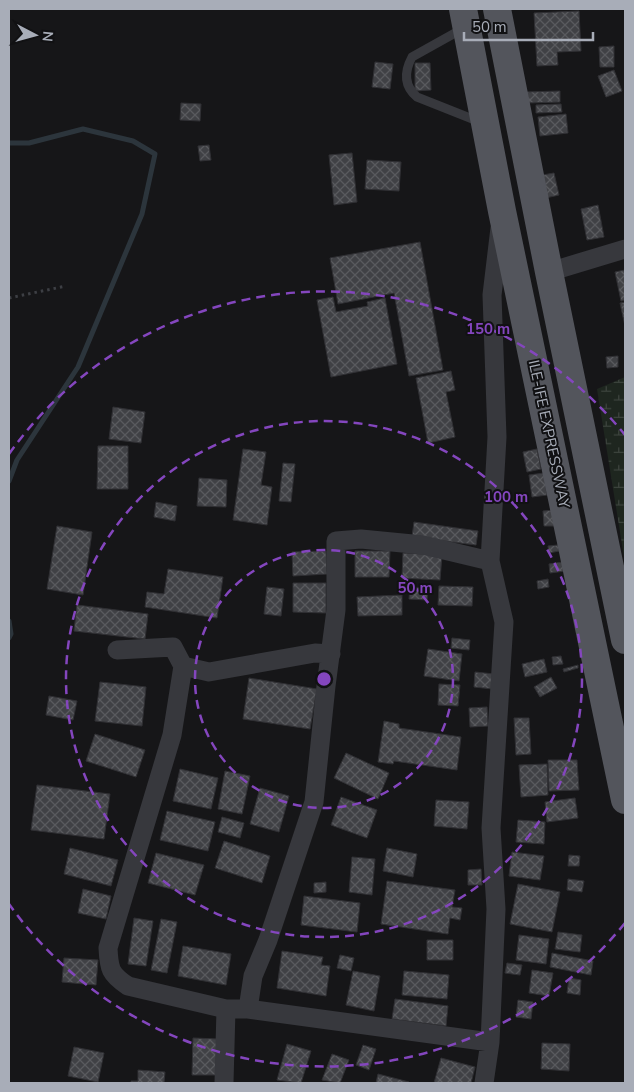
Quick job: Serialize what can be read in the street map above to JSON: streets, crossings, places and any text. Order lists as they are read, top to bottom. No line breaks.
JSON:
{"streets":{"main road":["ILE-IFE EXPRESSWAY"]},"scale_bar":"50 m","north":"right","rings":["150 m","100 m","50 m"]}
